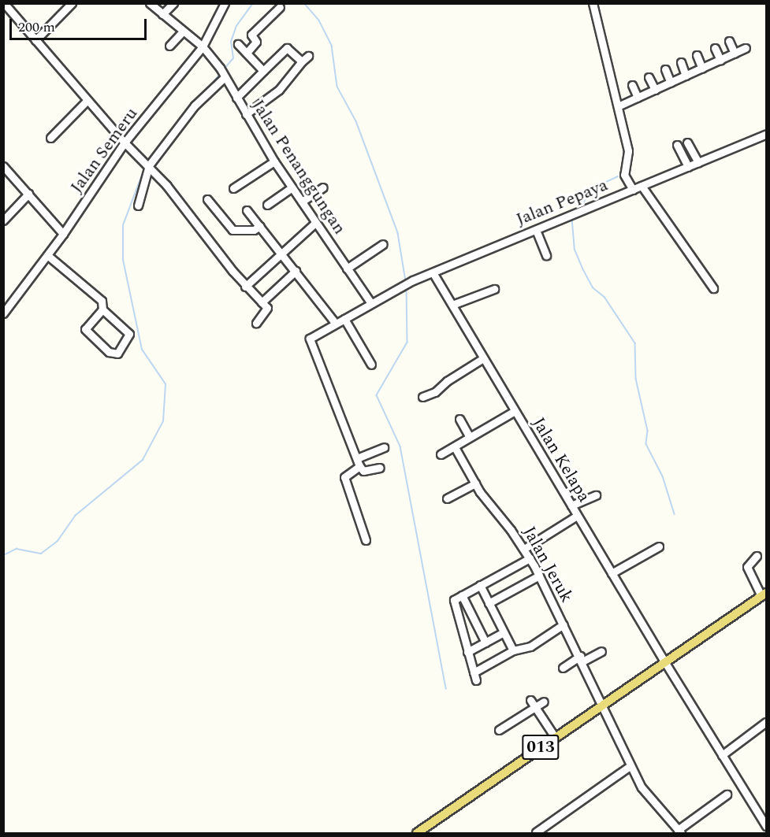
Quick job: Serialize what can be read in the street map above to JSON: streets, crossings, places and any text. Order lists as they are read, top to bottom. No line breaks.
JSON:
{"streets":{"main road":["013"],"street":["Jalan Semeru","Jalan Penanggungan","Jalan Pepaya","Jalan Kelapa","Jalan Jeruk"]},"crossings":[["Jalan Semeru","Jalan Penanggungan"],["Jalan Penanggungan","Jalan Pepaya"],["Jalan Pepaya","Jalan Kelapa"],["Jalan Kelapa","013"],["Jalan Jeruk","013"]],"scale_bar":"200 m"}
